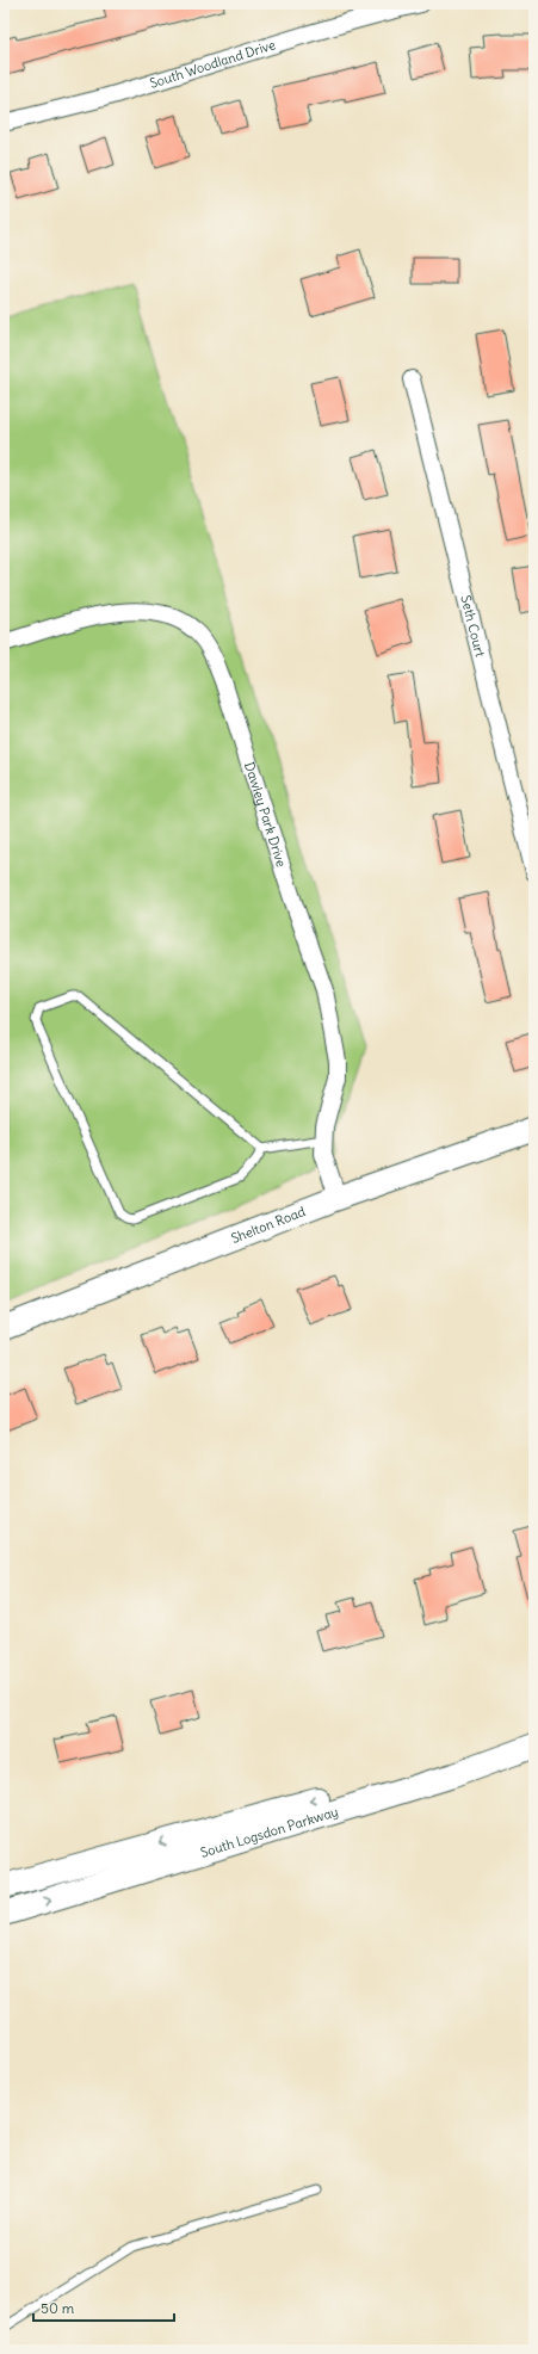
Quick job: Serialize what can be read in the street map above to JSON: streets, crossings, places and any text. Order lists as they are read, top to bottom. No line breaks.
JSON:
{"streets":{"main road":["Shelton Road","South Logsdon Parkway"],"street":["South Woodland Drive","Seth Court","Dawley Park Drive"]},"crossings":[["Dawley Park Drive","Shelton Road"]],"scale_bar":"50 m"}
